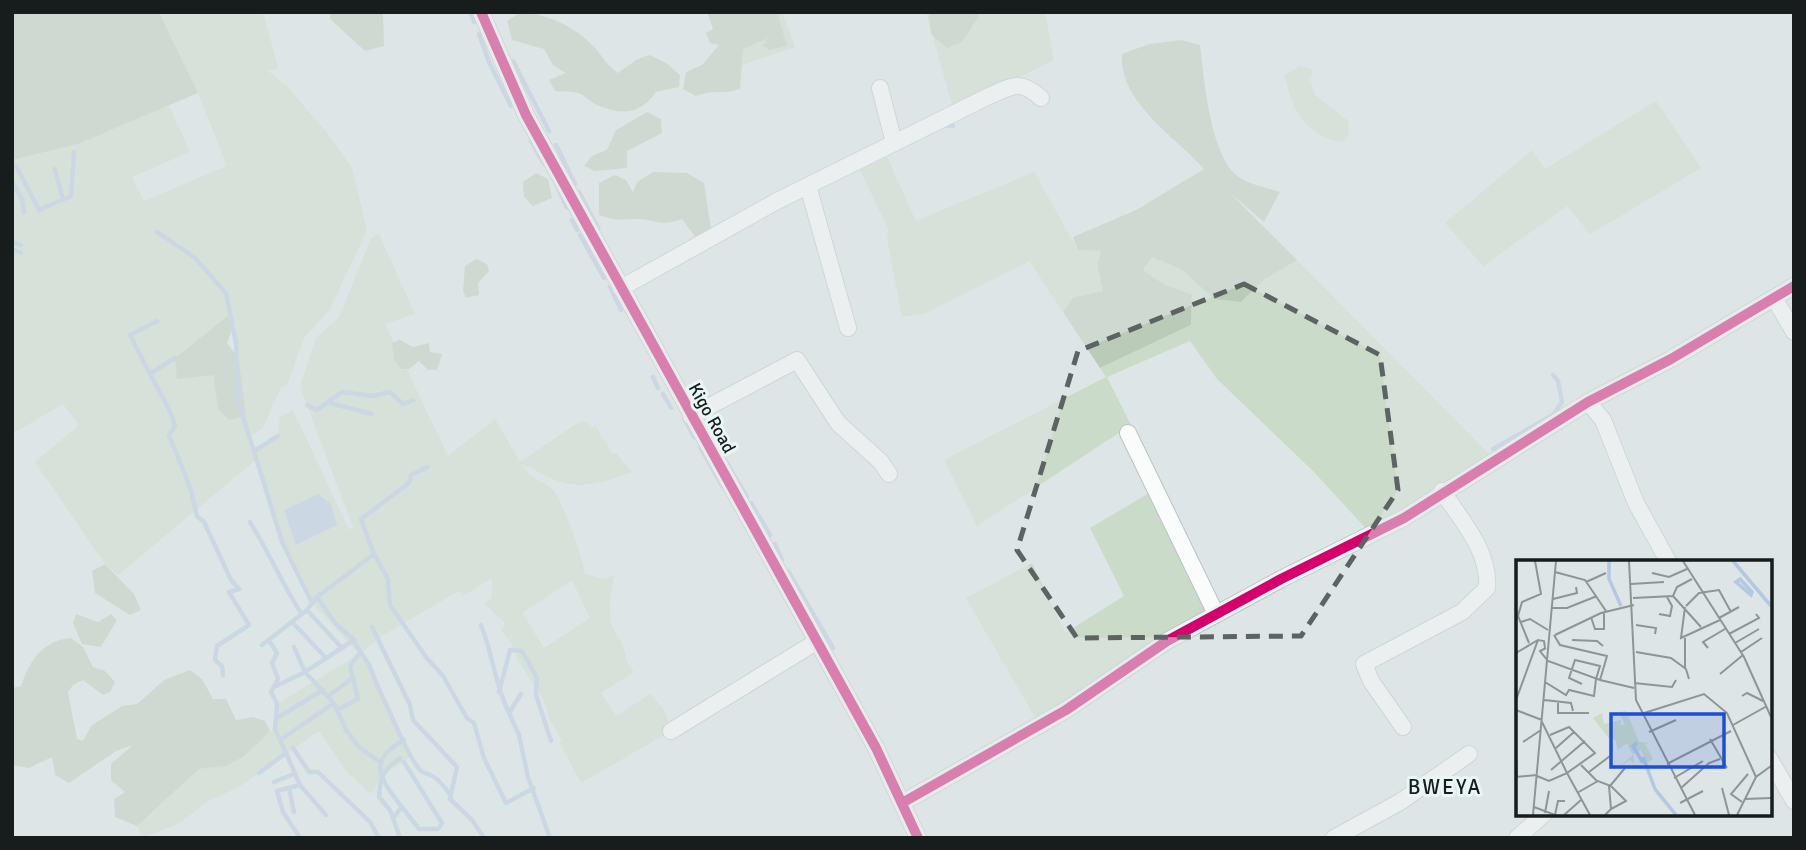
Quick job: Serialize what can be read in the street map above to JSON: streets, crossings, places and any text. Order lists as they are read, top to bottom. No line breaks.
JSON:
{"streets":{"street":["Kigo Road"]},"districts":["BWEYA"]}
